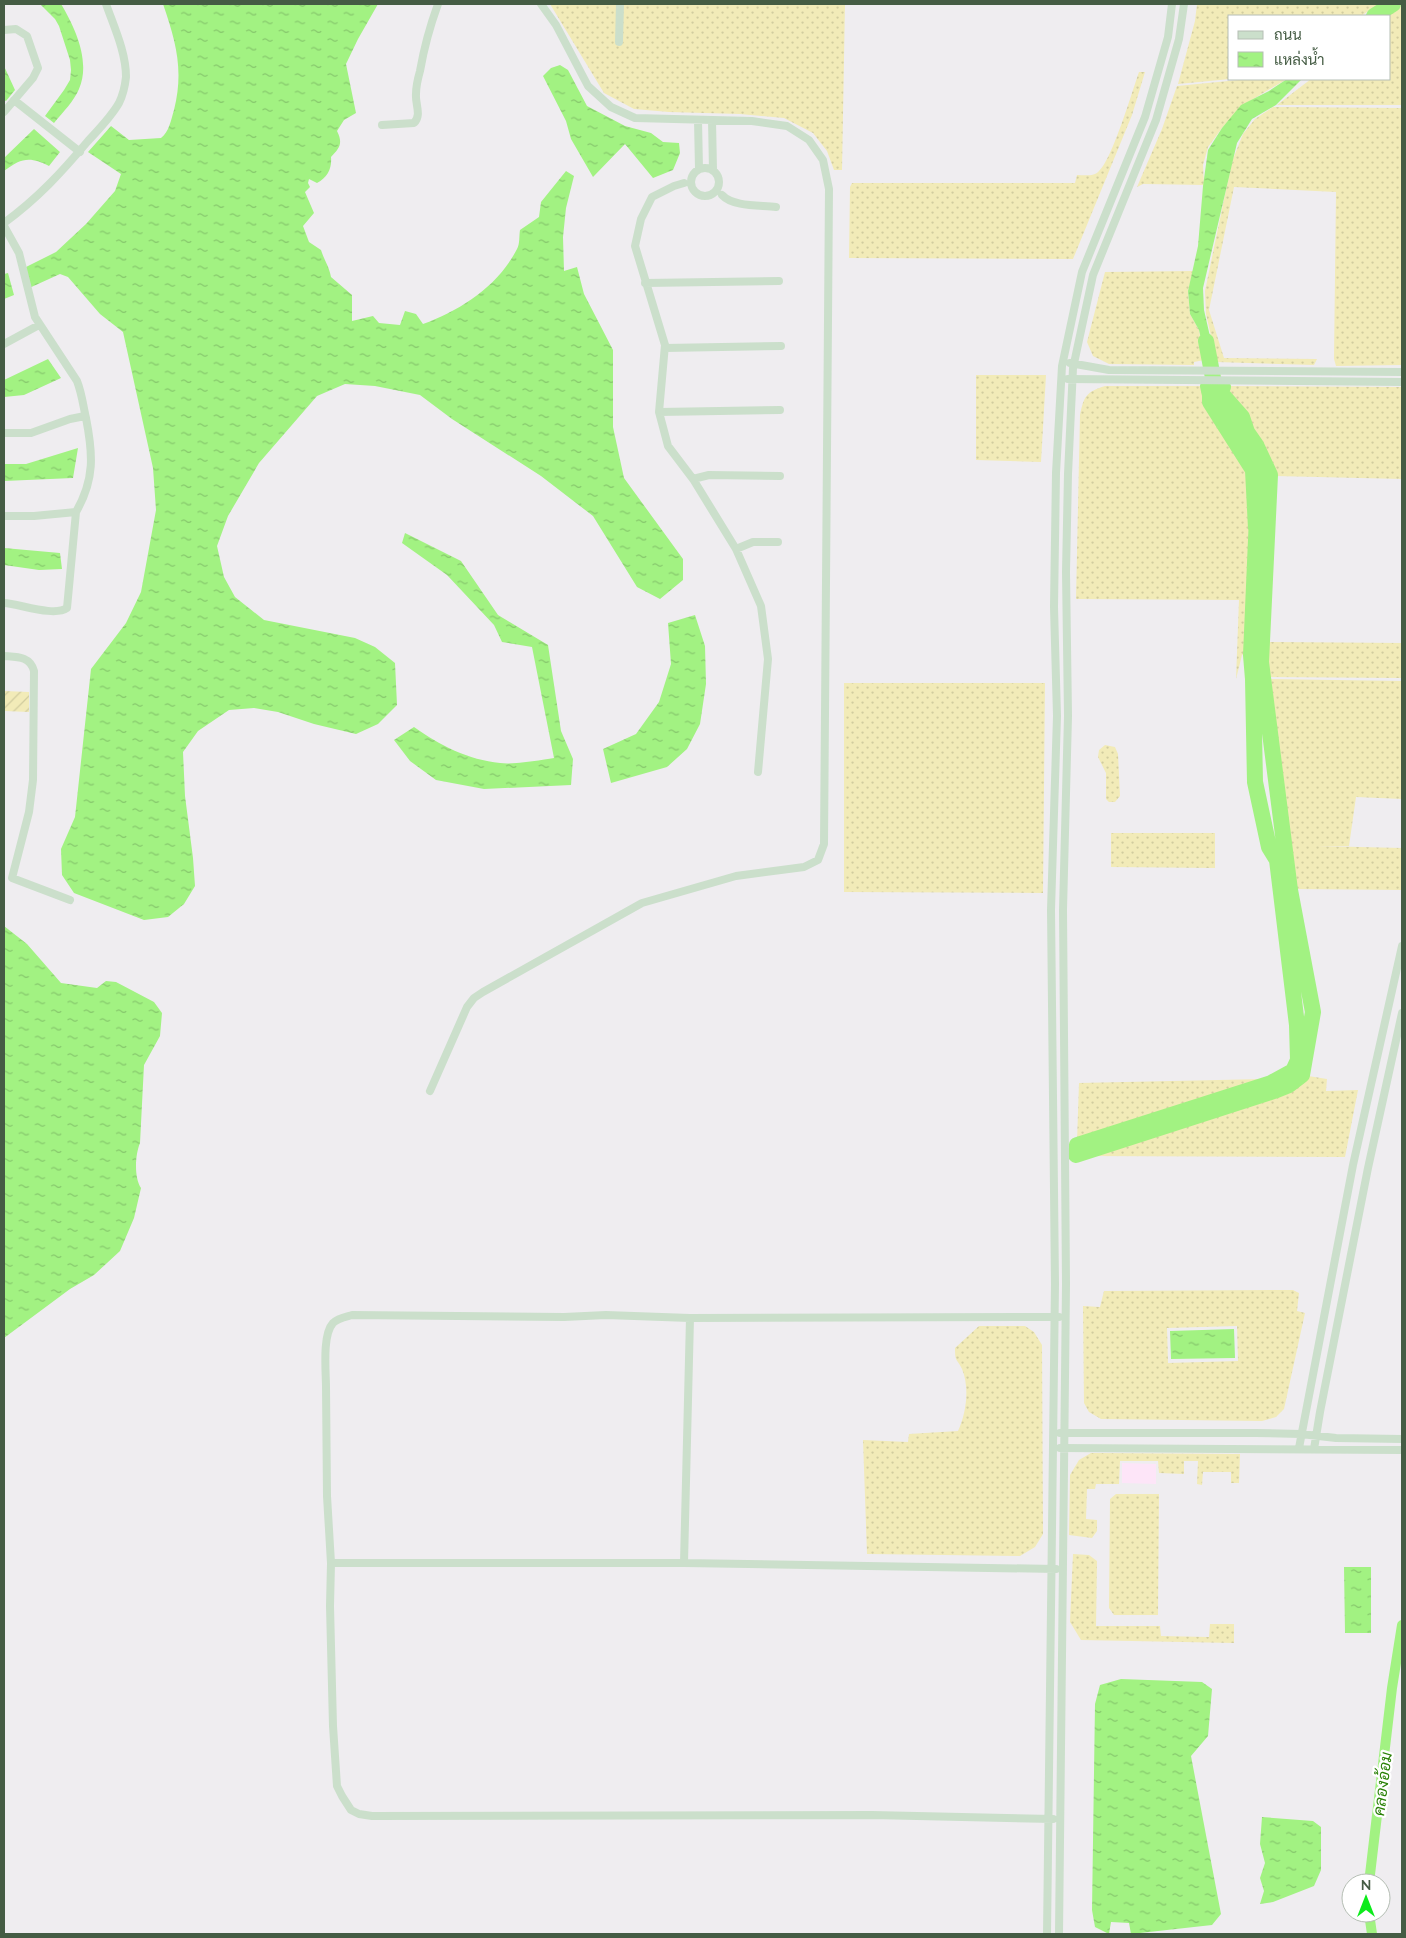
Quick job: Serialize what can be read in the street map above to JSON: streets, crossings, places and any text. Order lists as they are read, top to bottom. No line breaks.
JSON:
{"water":["คลองอ้อม"],"legend":["ถนน","แหล่งน้ำ"],"north":"top"}
